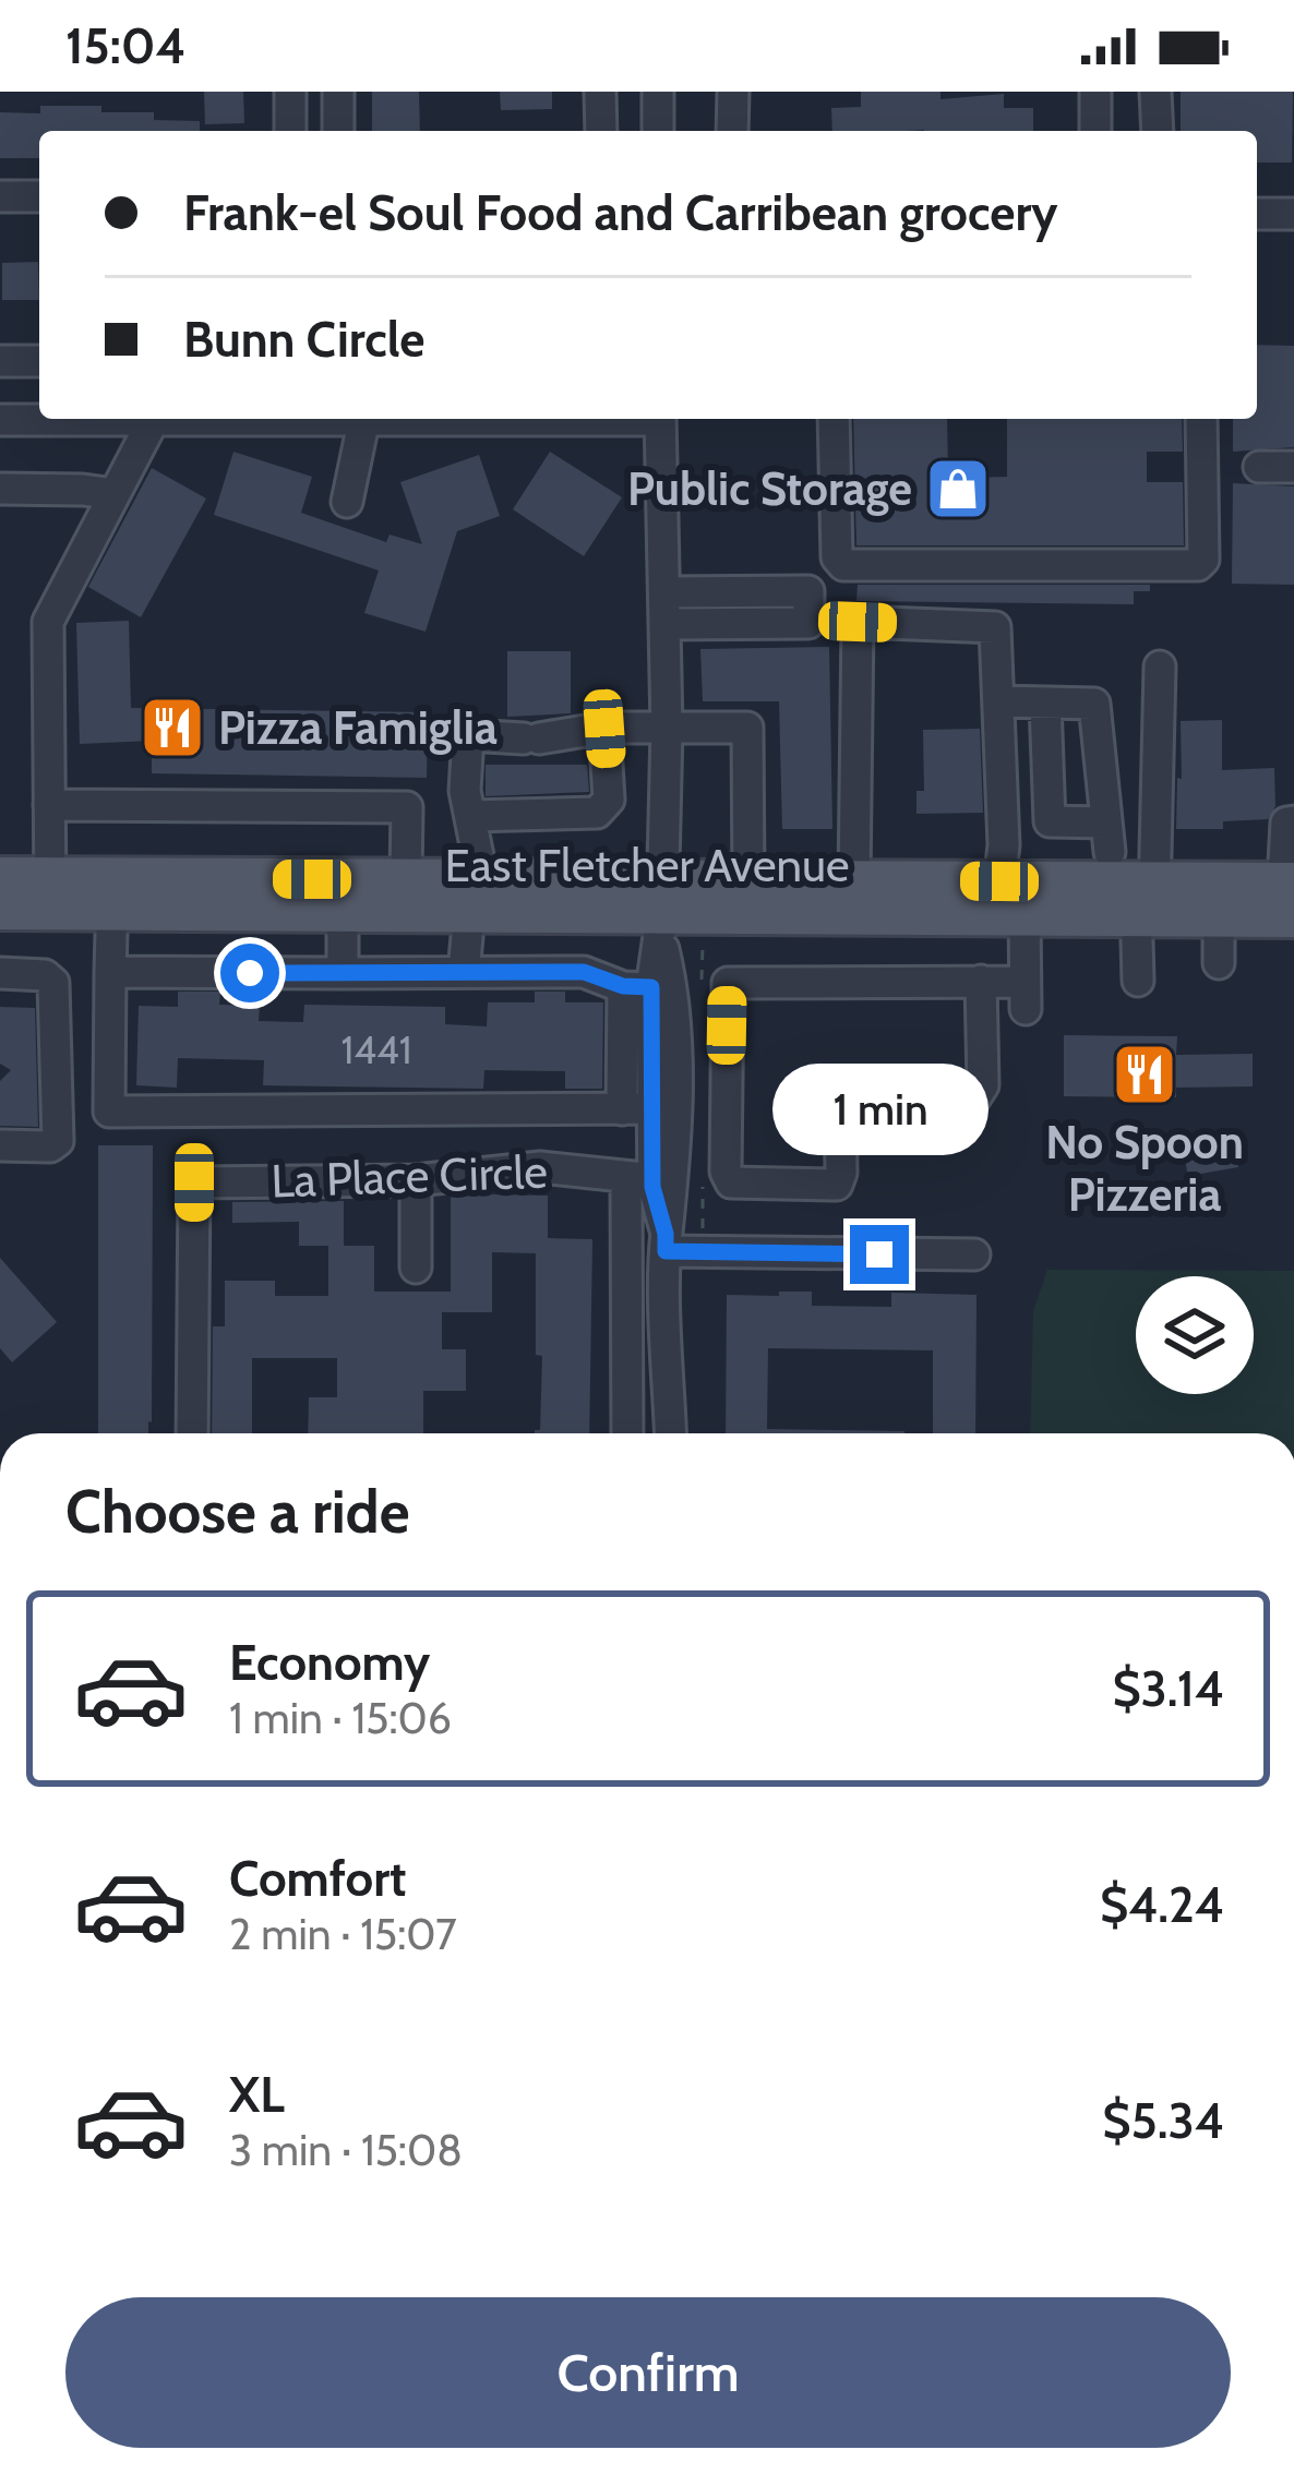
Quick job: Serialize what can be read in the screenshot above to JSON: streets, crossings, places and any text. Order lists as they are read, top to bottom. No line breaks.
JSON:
{"streets":{"main road":["East Fletcher Avenue"],"street":["La Place Circle"]},"places":{"shop":["Public Storage"],"restaurant":["Pizza Famiglia","No Spoon Pizzeria"]},"house_numbers":["1441"],"page":{"status":"15:04","banner":["Frank-el Soul Food and Carribean grocery","Bunn Circle"],"bubble":"1 min","heading":"Choose a ride","list":[{"name":"Economy","note":"1 min · 15:06","value":"$3.14"},{"name":"Comfort","note":"2 min · 15:07","value":"$4.24"},{"name":"XL","note":"3 min · 15:08","value":"$5.34"}],"buttons":"Confirm"}}
